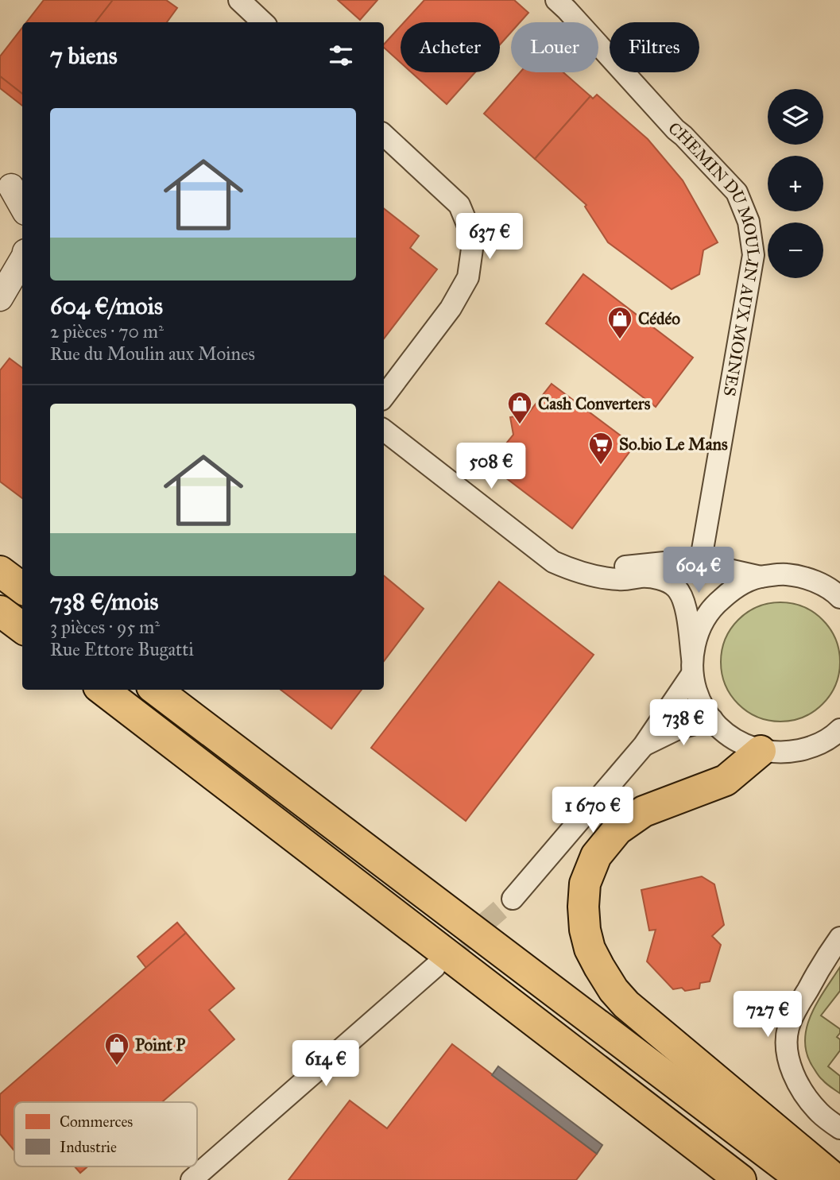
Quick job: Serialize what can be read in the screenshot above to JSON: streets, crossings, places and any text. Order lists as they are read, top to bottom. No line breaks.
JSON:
{"streets":{"street":["CHEMIN DU MOULIN AUX MOINES"]},"places":{"shop":["Cédéo","Cash Converters","Point P"],"supermarket":["So.bio Le Mans"]},"legend":["Commerces","Industrie"],"page":{"chip":["Acheter","Louer","Filtres"],"heading":"7 biens","map_buttons":["+","−"],"list":[{"name":"604 €/mois","note":"2 pièces · 70 m² · Rue du Moulin aux Moines"},{"name":"738 €/mois","note":"3 pièces · 95 m² · Rue Ettore Bugatti"}],"price":["637 €","508 €","604 €","738 €","1 670 €","727 €","614 €"]}}
